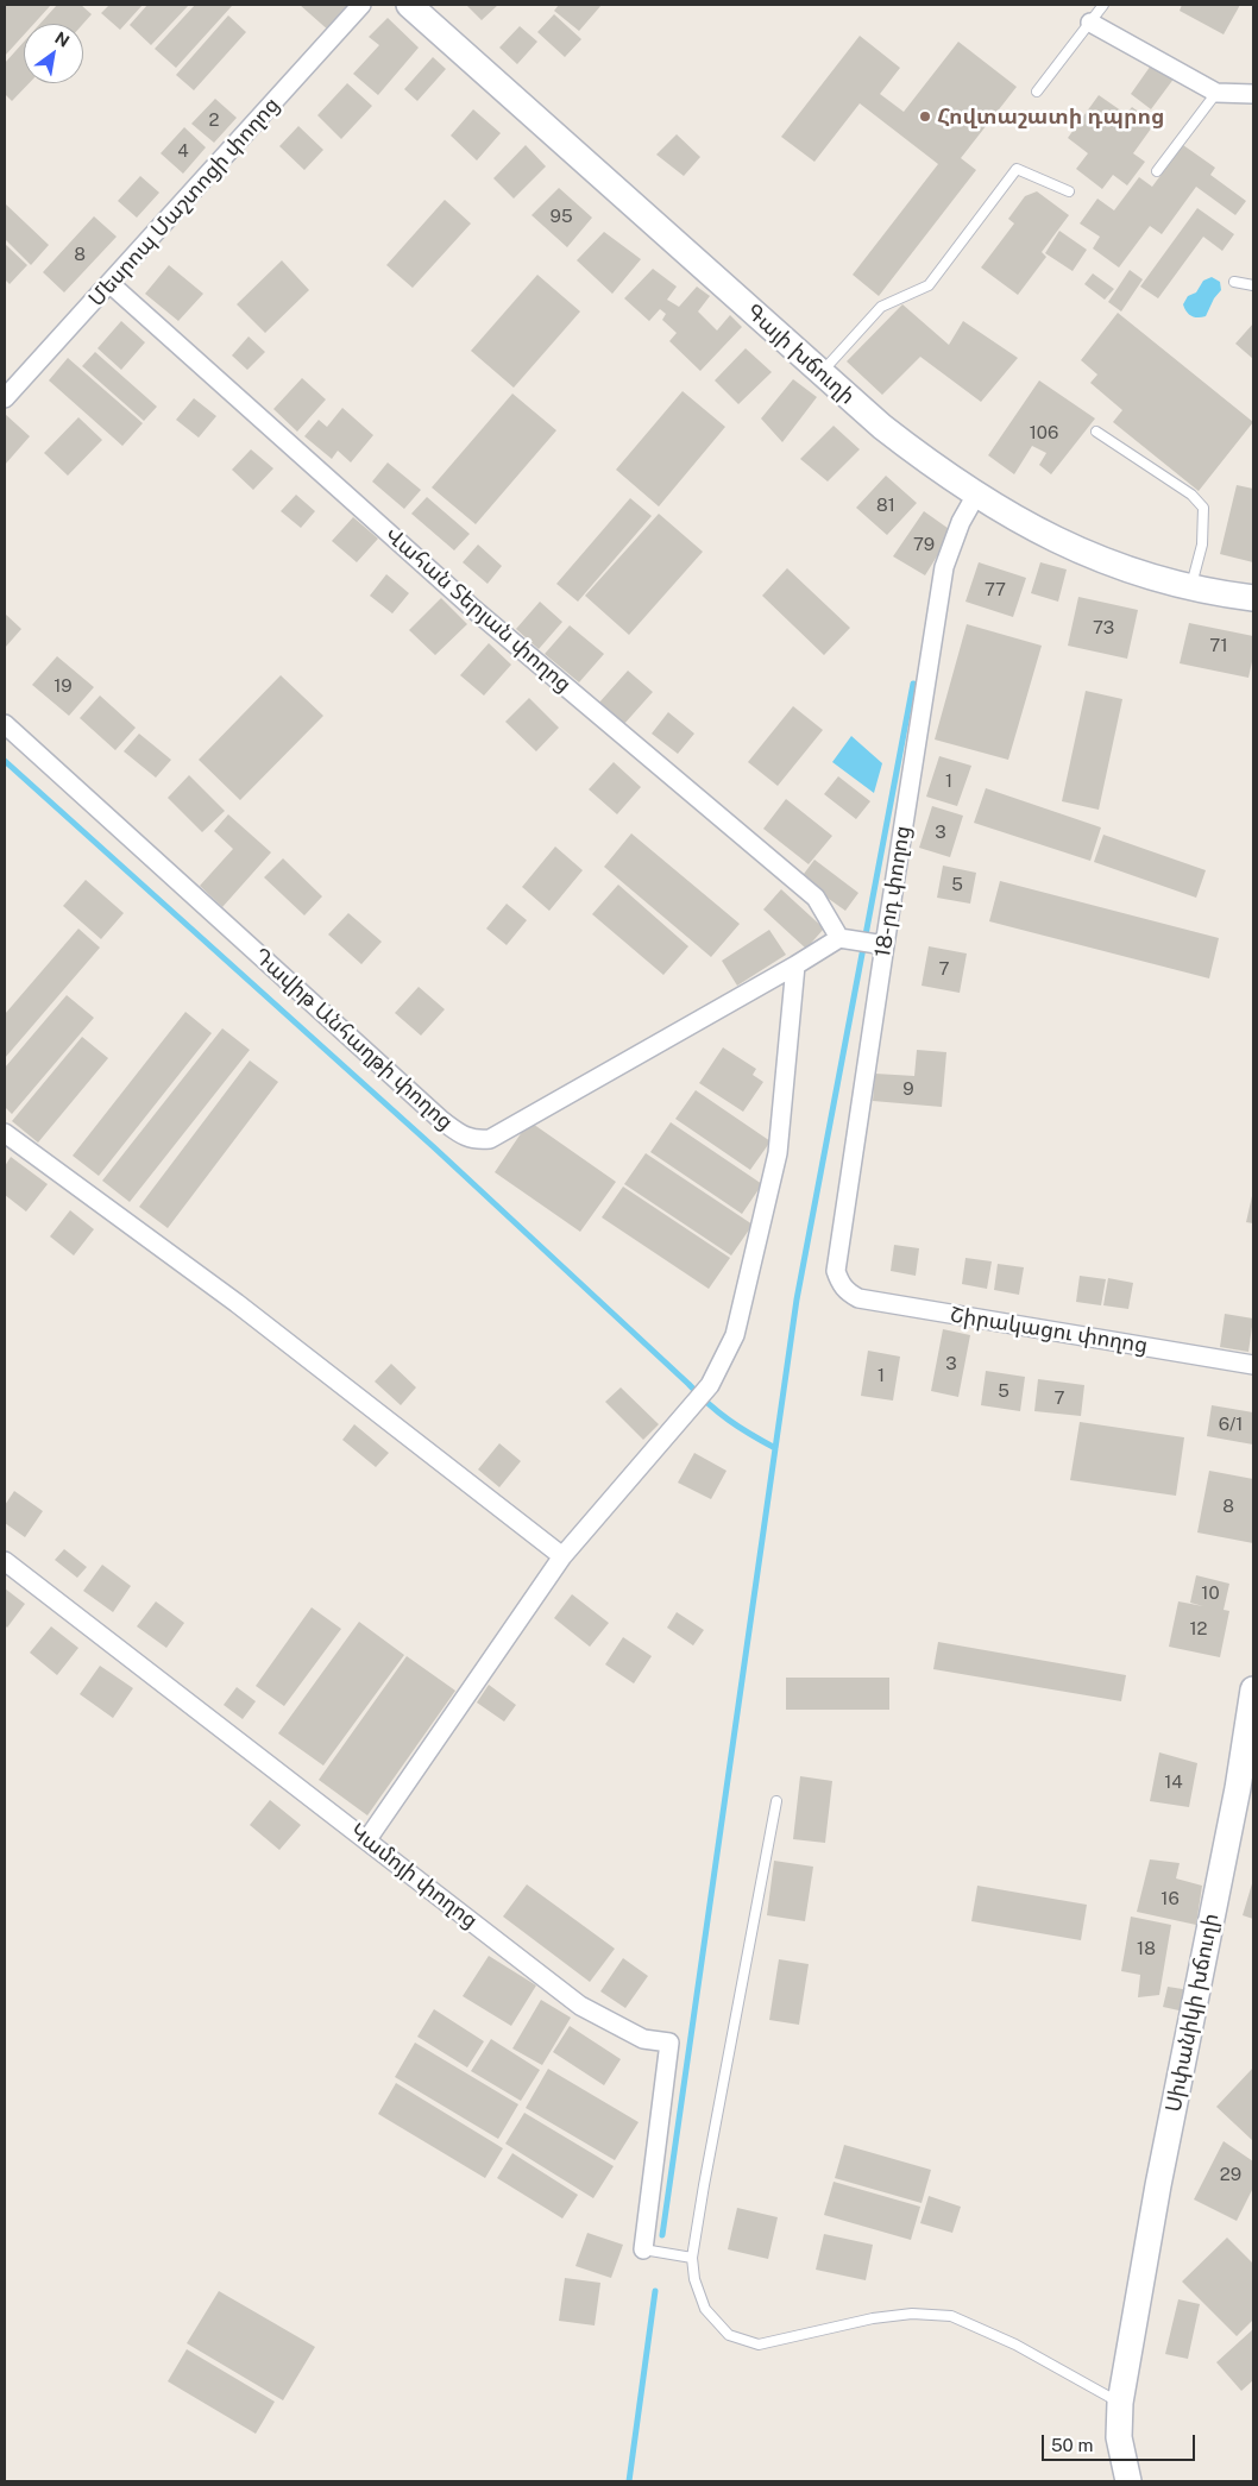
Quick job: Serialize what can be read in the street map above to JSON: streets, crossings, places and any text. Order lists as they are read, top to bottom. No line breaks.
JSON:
{"streets":{"main road":["Գայի խճուղի","Սիփանիկի խճուղի"],"street":["Մեսրոպ Մաշտոցի փողոց","Վահան Տերյան փողոց","18-րդ փողոց","Դավիթ Անհաղթի փողոց","Շիրակացու փողոց","Կամոյի փողոց"]},"crossings":[["Մեսրոպ Մաշտոցի փողոց","Վահան Տերյան փողոց"],["Գայի խճուղի","18-րդ փողոց"],["Վահան Տերյան փողոց","Դավիթ Անհաղթի փողոց"],["18-րդ փողոց","Շիրակացու փողոց"]],"places":["Հովտաշատի դպրոց"],"house_numbers":["2","4","95","8","106","81","79","77","73","71","19","1","3","5","7","9","3","1","5","7","6/1","8","10","12","14","16","18","29"],"scale_bar":"50 m","north":"top right"}
